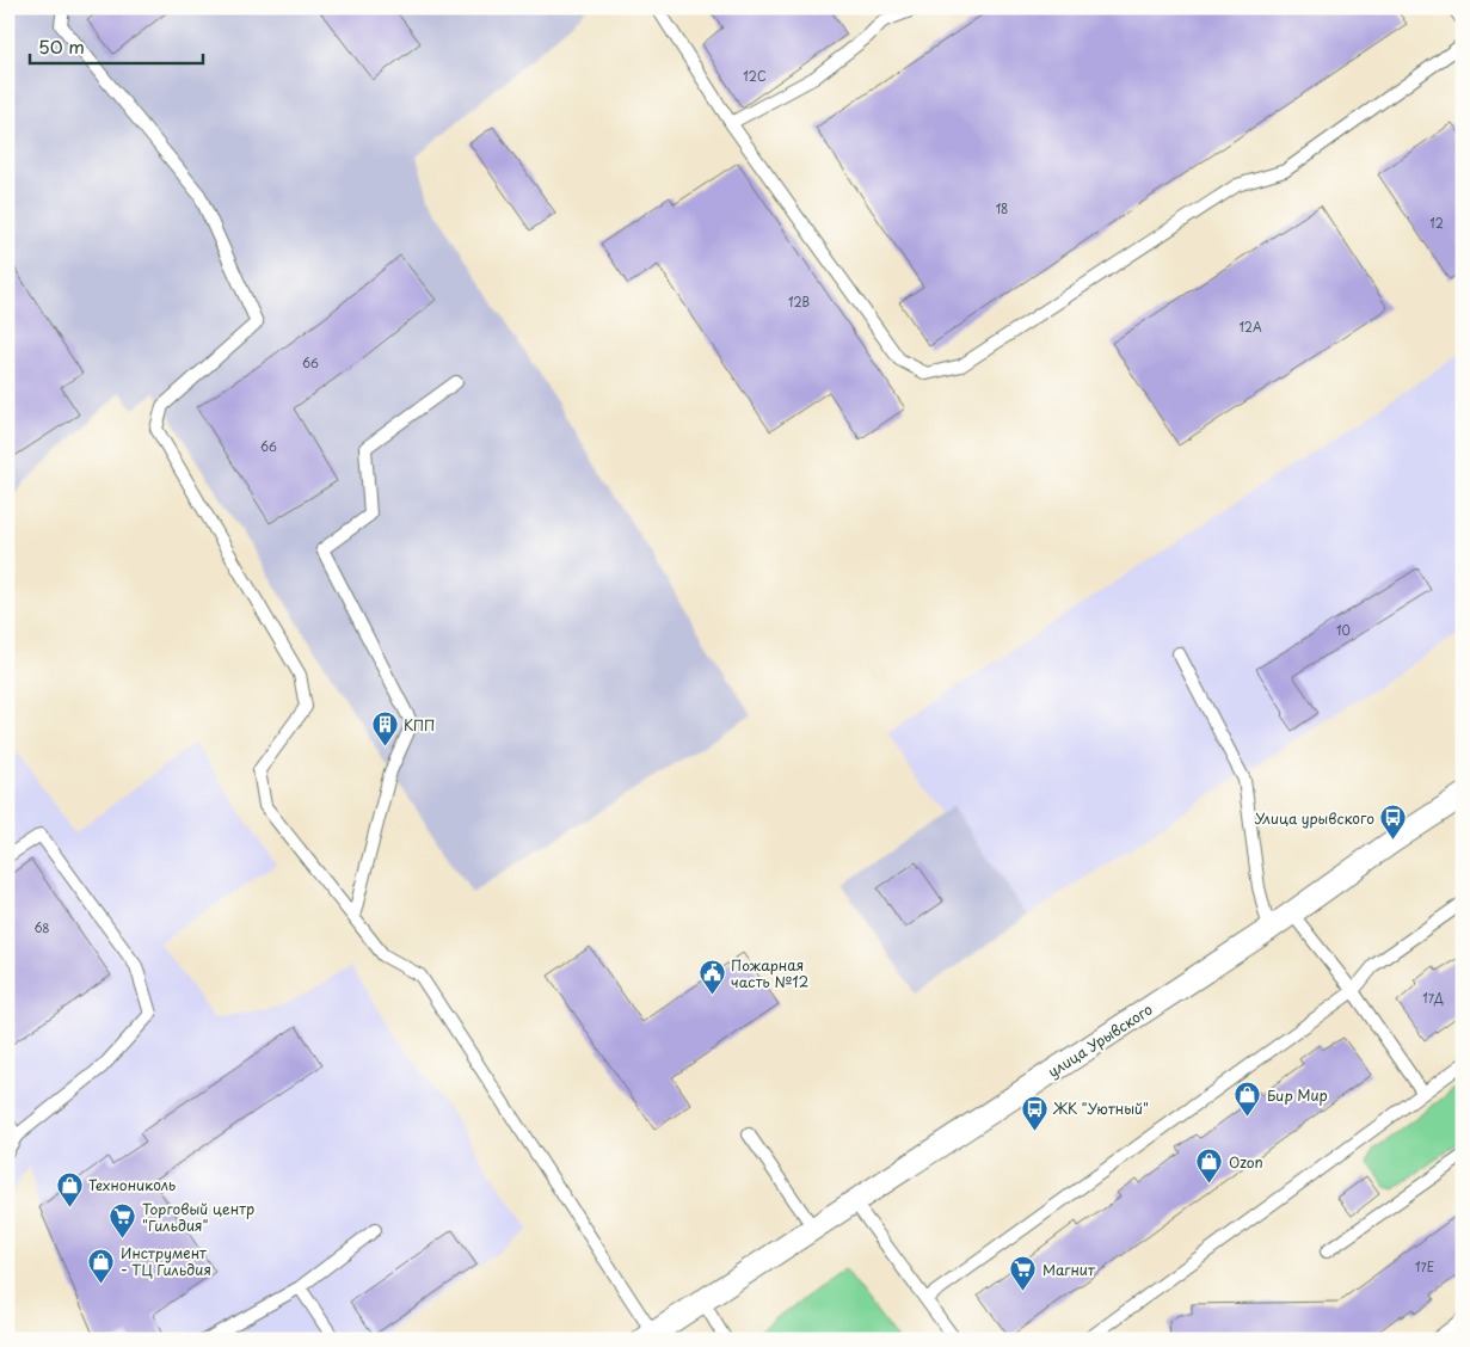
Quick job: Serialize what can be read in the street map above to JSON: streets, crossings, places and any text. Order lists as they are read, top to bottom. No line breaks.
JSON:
{"streets":{"street":["улица Урывского"]},"places":{"building":["КПП"],"bus stop":["Улица урывского","ЖК \"Уютный\""],"public building":["Пожарная часть №12"],"shop":["Бир Мир","Ozon","Технониколь","Инструмент - ТЦ Гильдия"],"supermarket":["Торговый центр \"Гильдия\"","Магнит"]},"house_numbers":["12С","18","12","12В","12А","66","66","10","68","17Д","17Е"],"scale_bar":"50 m"}
